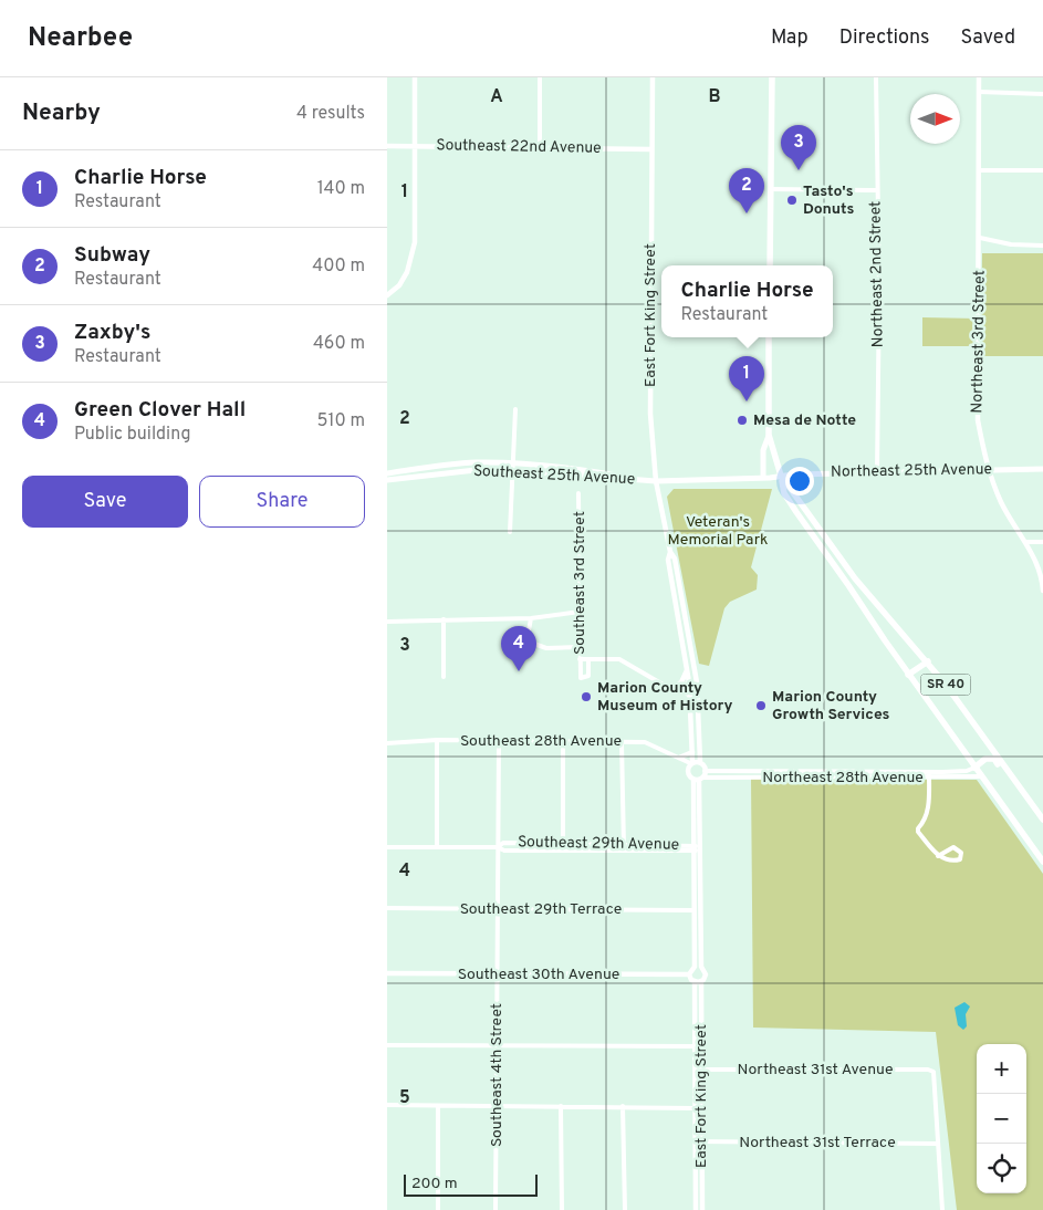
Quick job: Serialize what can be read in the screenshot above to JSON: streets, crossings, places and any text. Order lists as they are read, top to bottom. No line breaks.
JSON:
{"streets":{"main road":["Northeast 25th Avenue","Southeast 25th Avenue","SR 40"],"street":["Southeast 22nd Avenue","Northeast 2nd Street","East Fort King Street","Northeast 3rd Street","Southeast 3rd Street","Southeast 28th Avenue","Northeast 28th Avenue","Southeast 29th Avenue","Southeast 29th Terrace","Southeast 30th Avenue","Northeast 31st Avenue","Southeast 4th Street","Northeast 31st Terrace"]},"crossings":[["Southeast 22nd Avenue","East Fort King Street"],["Northeast 2nd Street","Northeast 25th Avenue"],["East Fort King Street","Southeast 25th Avenue"],["East Fort King Street","Southeast 28th Avenue"],["East Fort King Street","Northeast 28th Avenue"],["East Fort King Street","Southeast 29th Avenue"],["East Fort King Street","Southeast 29th Terrace"],["East Fort King Street","Northeast 31st Avenue"],["East Fort King Street","Northeast 31st Terrace"],["Northeast 3rd Street","Northeast 25th Avenue"],["Northeast 25th Avenue","Southeast 25th Avenue"],["Northeast 25th Avenue","SR 40"],["Southeast 25th Avenue","SR 40"],["SR 40","Northeast 28th Avenue"],["Southeast 28th Avenue","Southeast 4th Street"],["Southeast 29th Avenue","Southeast 4th Street"],["Southeast 29th Terrace","Southeast 4th Street"],["Southeast 30th Avenue","Southeast 4th Street"],["Northeast 31st Avenue","Northeast 31st Terrace"]],"parks":["Veteran's Memorial Park"],"places":["Tasto's Donuts","Mesa de Notte","Marion County Museum of History","Marion County Growth Services"],"scale_bar":"200 m","north":"right","page":{"header":"Nearbee","nav":["Map","Directions","Saved"],"heading":["Nearby","4 results"],"pins":["3","2","1","4"],"list":[{"mark":"1","name":"Charlie Horse","note":"Restaurant","value":"140 m"},{"mark":"2","name":"Subway","note":"Restaurant","value":"400 m"},{"mark":"3","name":"Zaxby's","note":"Restaurant","value":"460 m"},{"mark":"4","name":"Green Clover Hall","note":"Public building","value":"510 m"}],"popup":["Charlie Horse","Restaurant"],"buttons":["Save","Share"],"map_buttons":["+","−"],"scale":"200 m"},"grid":{"columns":["A","B"],"rows":["1","2","3","4","5"]}}
